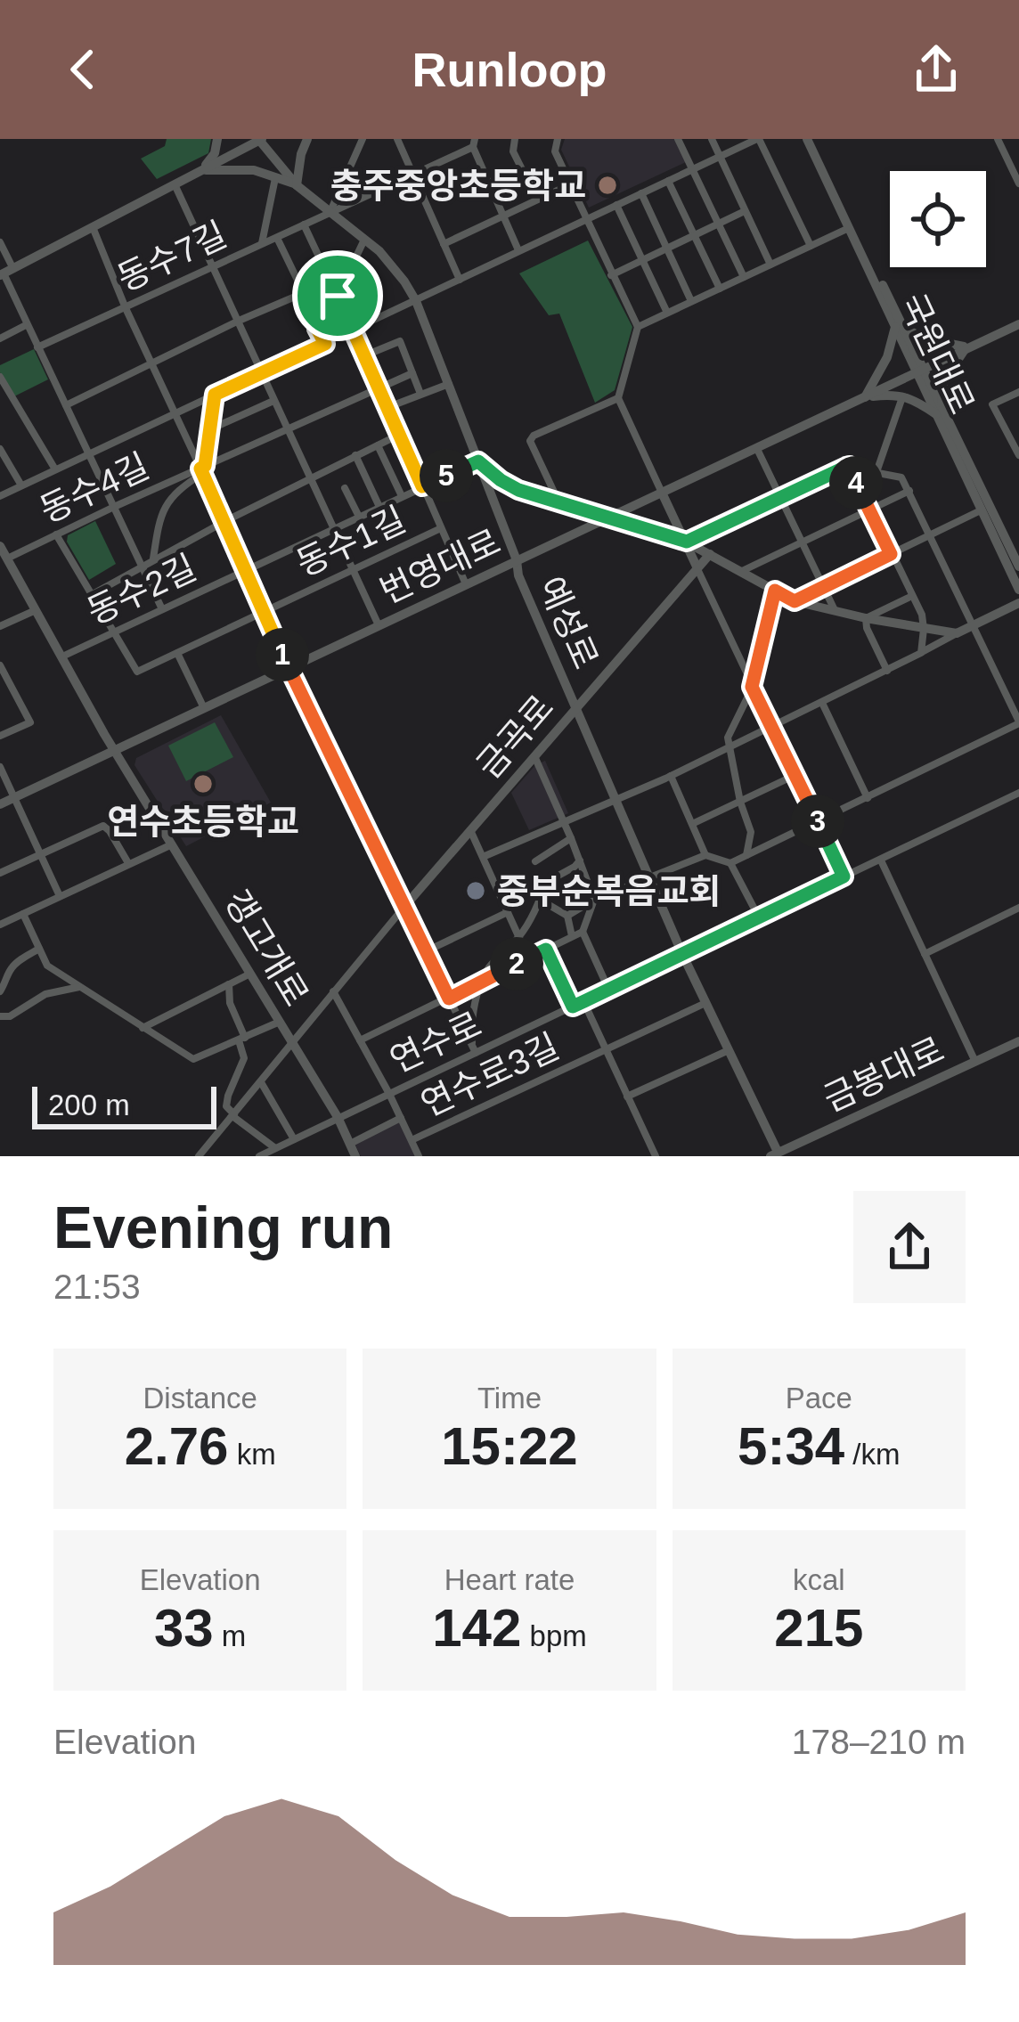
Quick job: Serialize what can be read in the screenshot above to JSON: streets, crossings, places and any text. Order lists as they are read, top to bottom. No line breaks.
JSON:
{"streets":{"street":["동수7길","국원대로","동수4길","동수1길","번영대로","동수2길","예성로","금곡로","갱고개로","연수로","금봉대로","연수로3길"]},"crossings":[["동수7길","예성로"],["국원대로","번영대로"],["동수4길","동수1길"],["동수4길","갱고개로"],["동수1길","동수2길"],["번영대로","예성로"],["번영대로","갱고개로"],["동수2길","예성로"],["동수2길","갱고개로"],["예성로","금곡로"],["예성로","연수로"],["예성로","금봉대로"],["예성로","연수로3길"],["금곡로","갱고개로"],["갱고개로","연수로"]],"places":["충주중앙초등학교","연수초등학교","중부순복음교회"],"scale_bar":"200 m","page":{"header":"Runloop","pins":["5","4","1","3","2"],"scale":"200 m","heading":["Evening run","21:53"],"stats":[["Distance","2.76 km"],["Time","15:22"],["Pace","5:34 /km"],["Elevation","33 m"],["Heart rate","142 bpm"],["kcal","215"]],"chart":["Elevation","178–210 m"]}}
